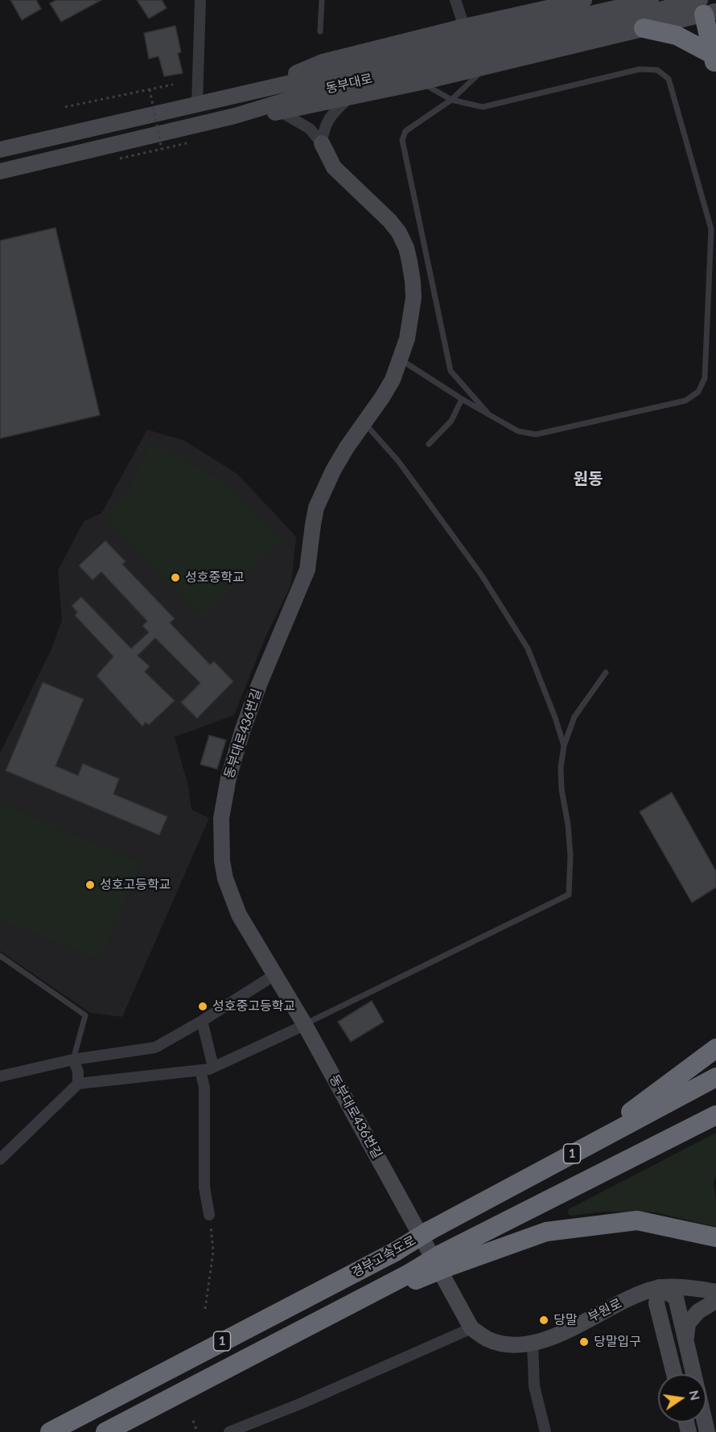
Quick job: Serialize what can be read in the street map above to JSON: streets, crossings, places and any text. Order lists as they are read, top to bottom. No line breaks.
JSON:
{"streets":{"highway":["1","경부고속도로"],"main road":["동부대로","동부대로436번길","부원로"]},"crossings":[["동부대로","동부대로436번길"],["동부대로436번길","부원로"]],"districts":["원동"],"places":["성호중학교","성호고등학교","성호중고등학교","당말","당말입구"],"north":"right"}
